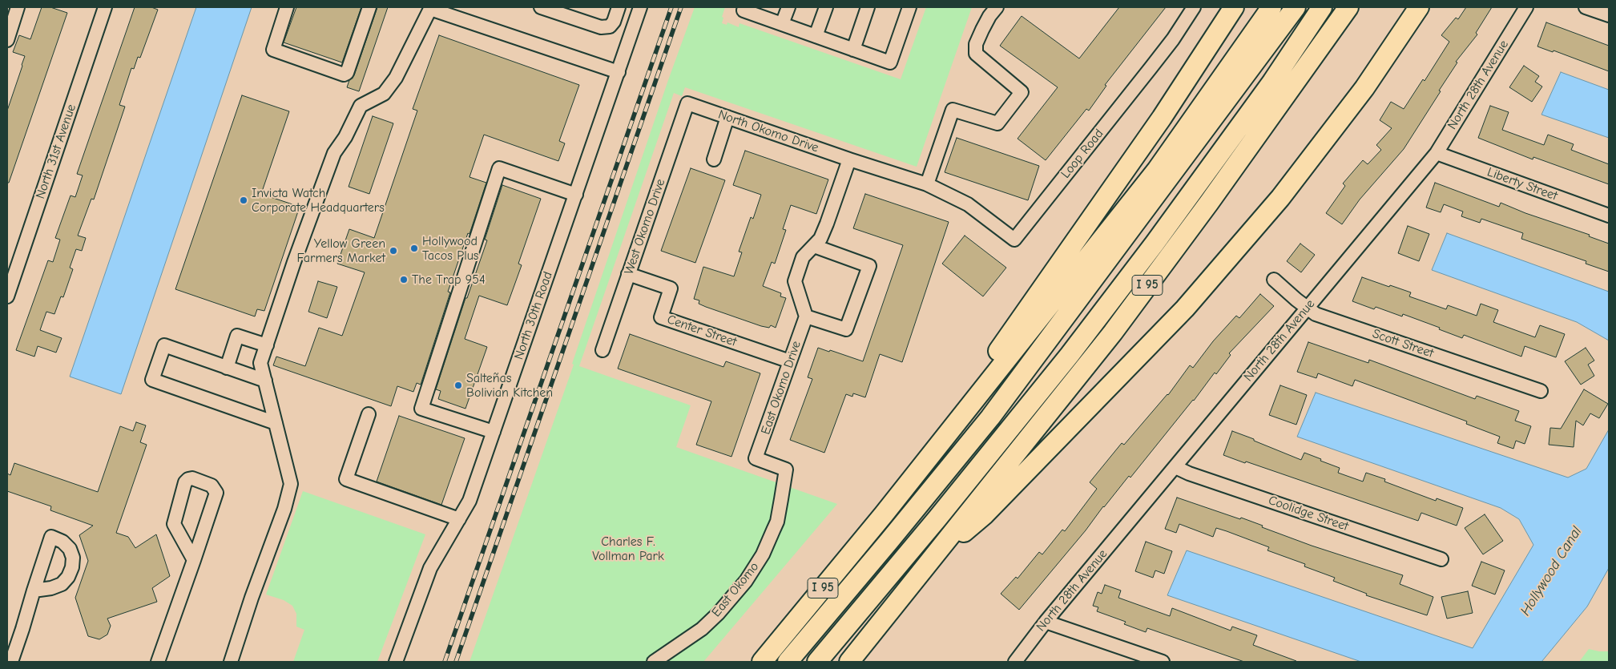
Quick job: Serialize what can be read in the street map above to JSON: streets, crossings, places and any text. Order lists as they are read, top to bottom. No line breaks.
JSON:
{"streets":{"highway":["I 95"],"street":["North 28th Avenue","North Okomo Drive","North 31st Avenue","Loop Road","Liberty Street","West Okomo Drive","North 30th Road","Center Street","Scott Street","East Okomo Drive","Coolidge Street","East Okomo"]},"crossings":[["North 28th Avenue","Liberty Street"],["North 28th Avenue","Scott Street"],["North 28th Avenue","Coolidge Street"],["North Okomo Drive","Loop Road"],["North Okomo Drive","West Okomo Drive"],["West Okomo Drive","Center Street"],["Center Street","East Okomo Drive"],["East Okomo Drive","East Okomo"]],"water":["Hollywood Canal"],"parks":["Charles F. Vollman Park"],"places":["Invicta Watch Corporate Headquarters","Hollywood Tacos Plus","Yellow Green Farmers Market","The Trap 954","Salteñas Bolivian Kitchen"]}
